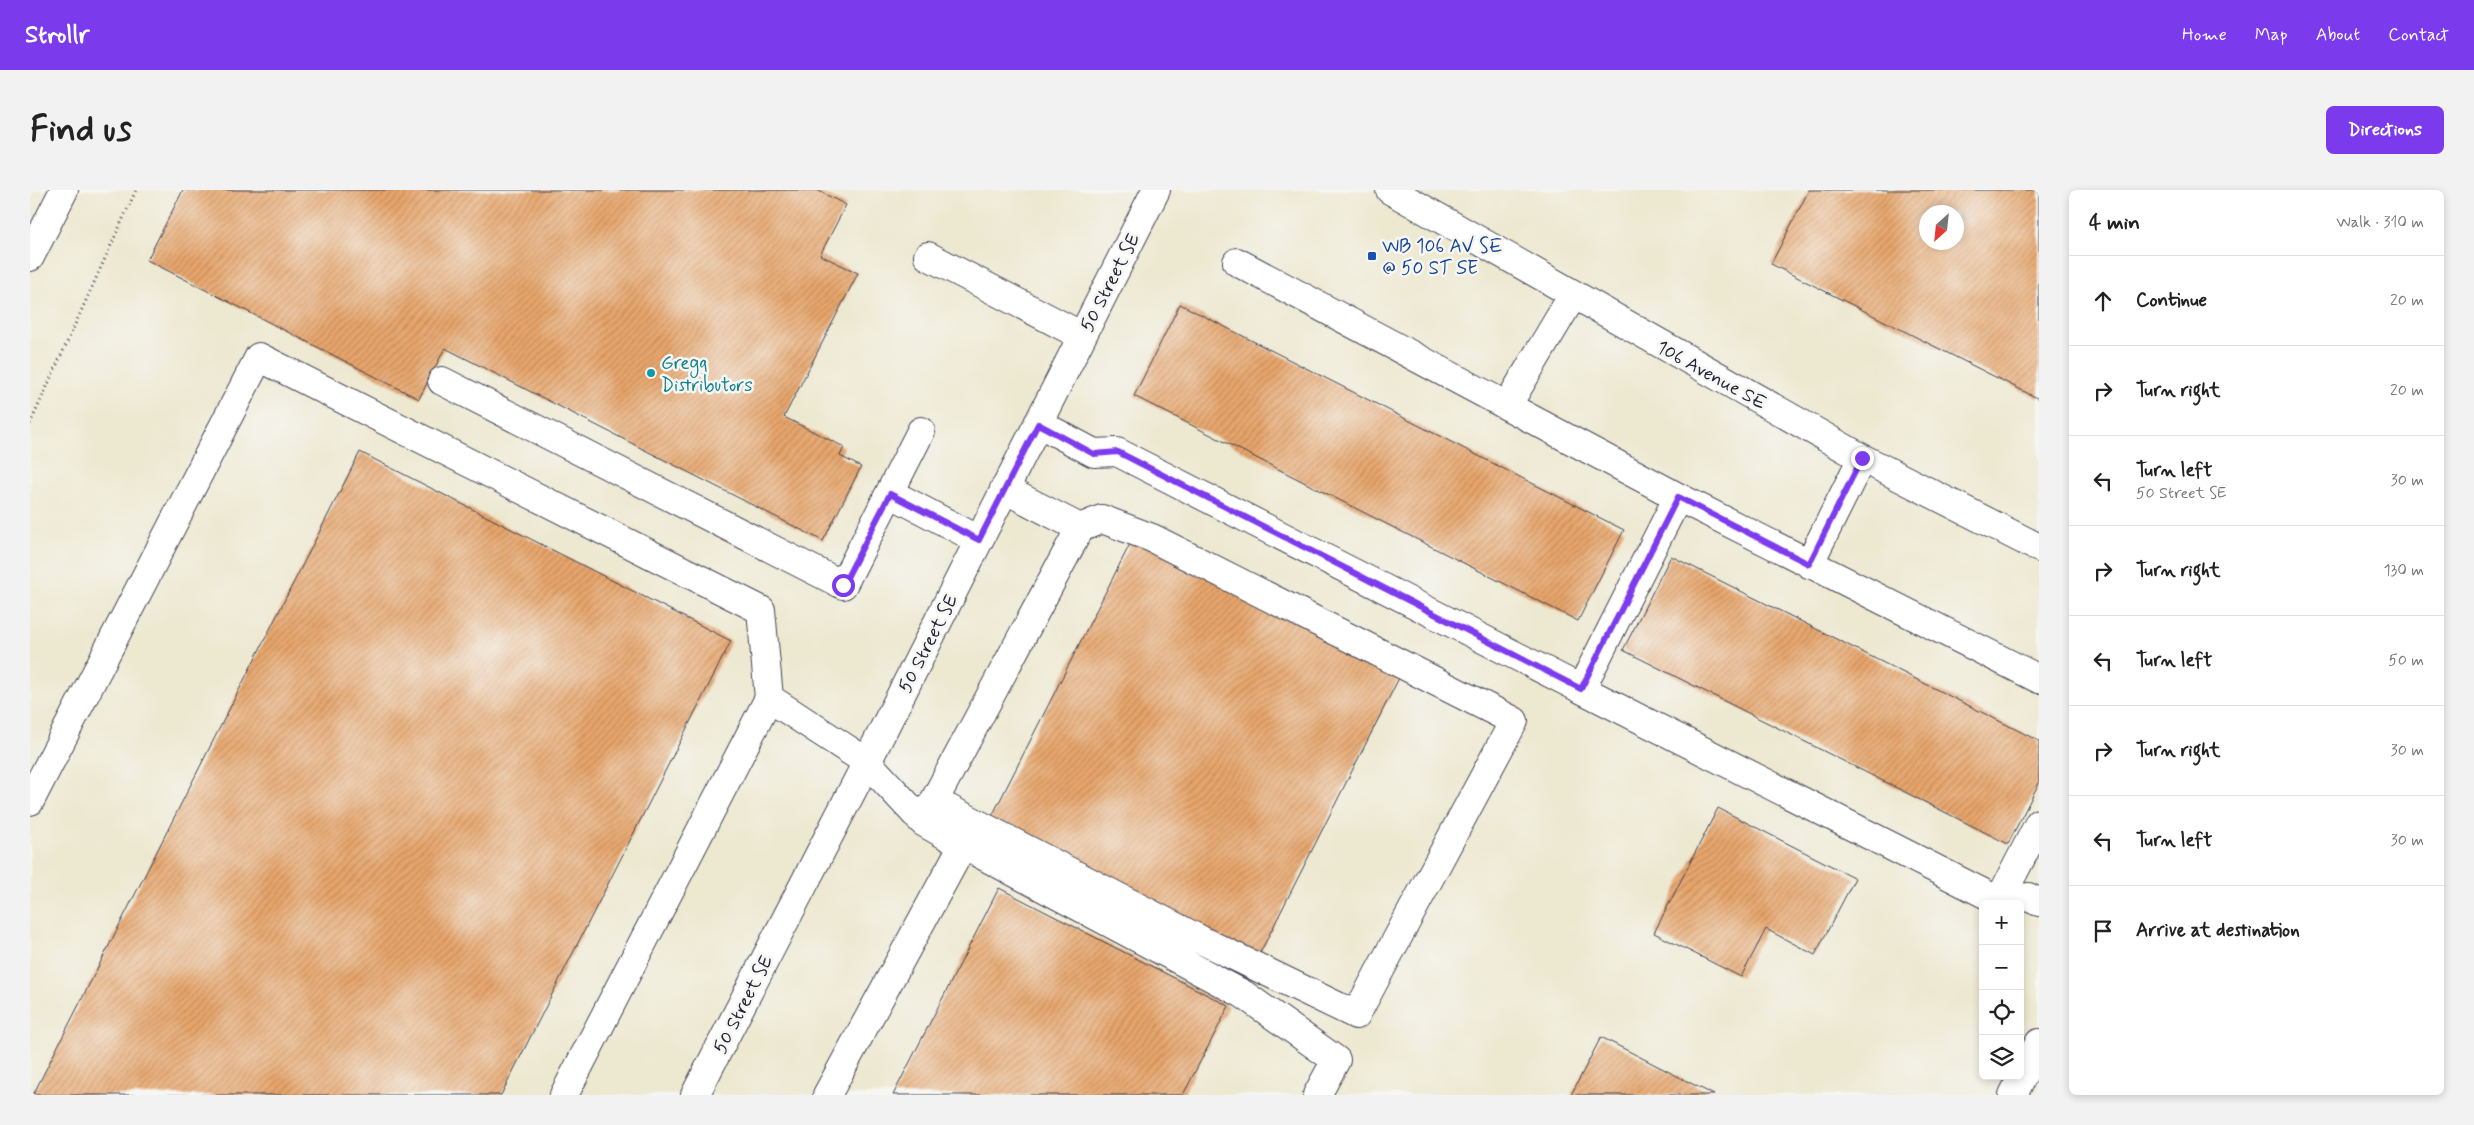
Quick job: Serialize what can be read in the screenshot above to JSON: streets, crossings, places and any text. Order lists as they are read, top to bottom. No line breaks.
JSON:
{"streets":{"street":["50 Street SE","106 Avenue SE"]},"places":{"transit":["WB 106 AV SE @ 50 ST SE"],"other":["Gregg Distributors"]},"north":"bottom left","page":{"header":"Strollr","nav":["Home","Map","About","Contact"],"buttons":"Directions","title":"Find us","heading":["4 min","Walk · 310 m"],"list":[["Continue","20 m"],["Turn right","20 m"],["Turn left","50 Street SE","30 m"],["Turn right","130 m"],["Turn left","50 m"],["Turn right","30 m"],["Turn left","30 m"],"Arrive at destination"],"map_buttons":["+","−"]}}
